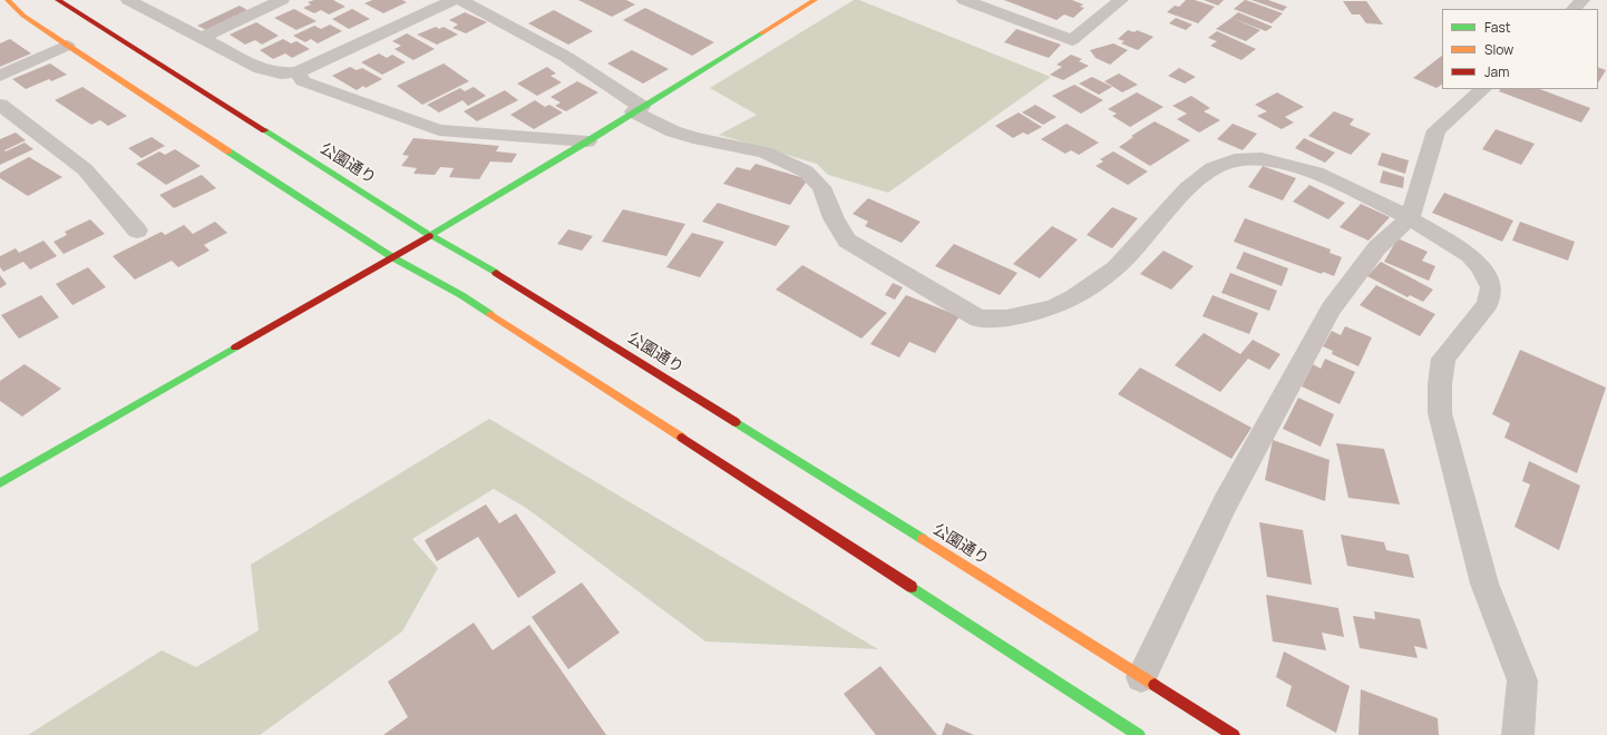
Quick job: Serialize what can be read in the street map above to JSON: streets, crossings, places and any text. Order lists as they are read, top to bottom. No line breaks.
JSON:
{"streets":{"street":["公園通り"]},"legend":["Fast","Slow","Jam"]}
